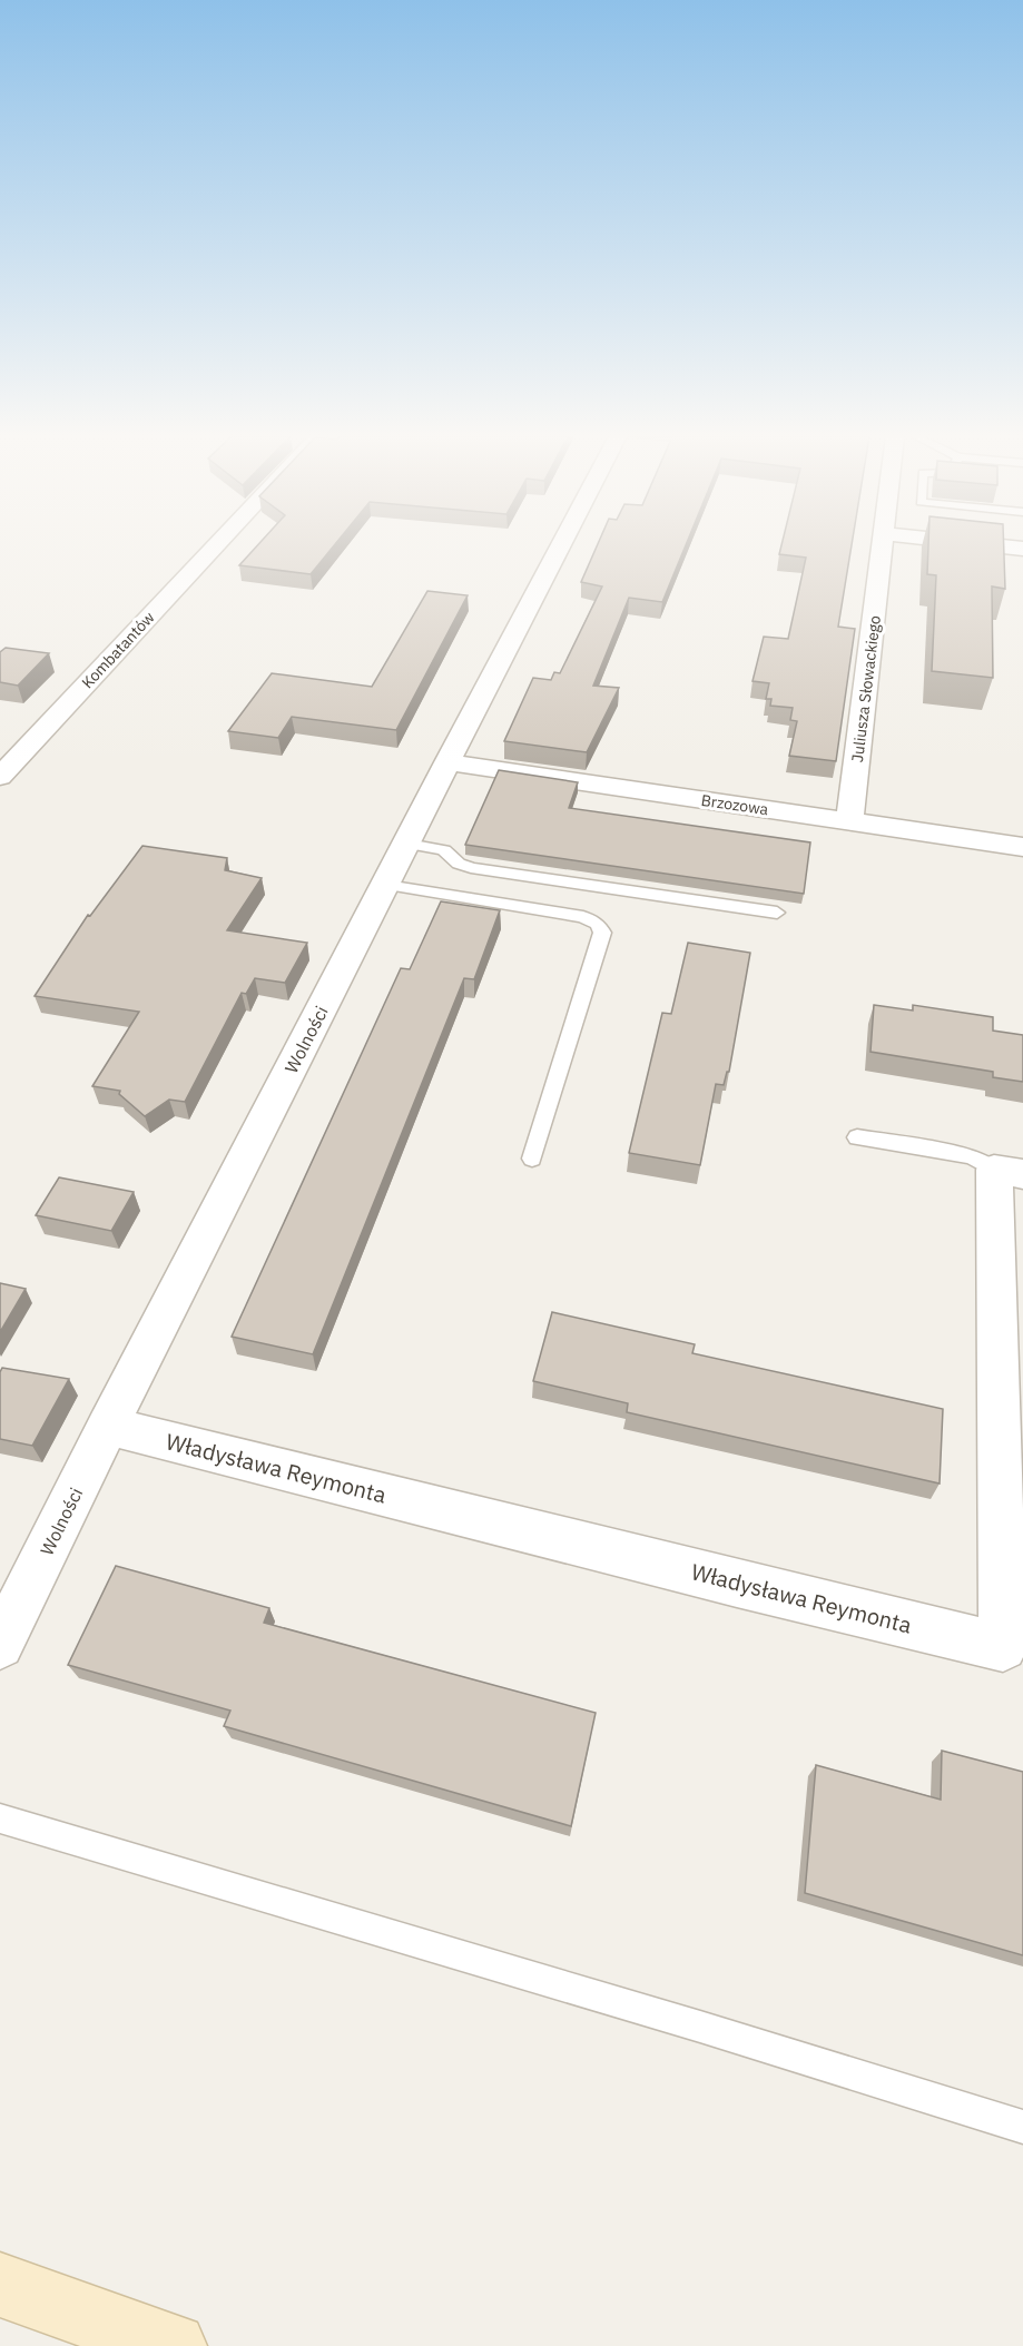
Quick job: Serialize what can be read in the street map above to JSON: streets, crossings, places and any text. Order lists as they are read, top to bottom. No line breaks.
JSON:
{"streets":{"street":["Kombatantów","Juliusza Słowackiego","Brzozowa","Wolności","Władysława Reymonta"]},"crossings":[["Juliusza Słowackiego","Brzozowa"],["Brzozowa","Wolności"],["Wolności","Władysława Reymonta"]]}
